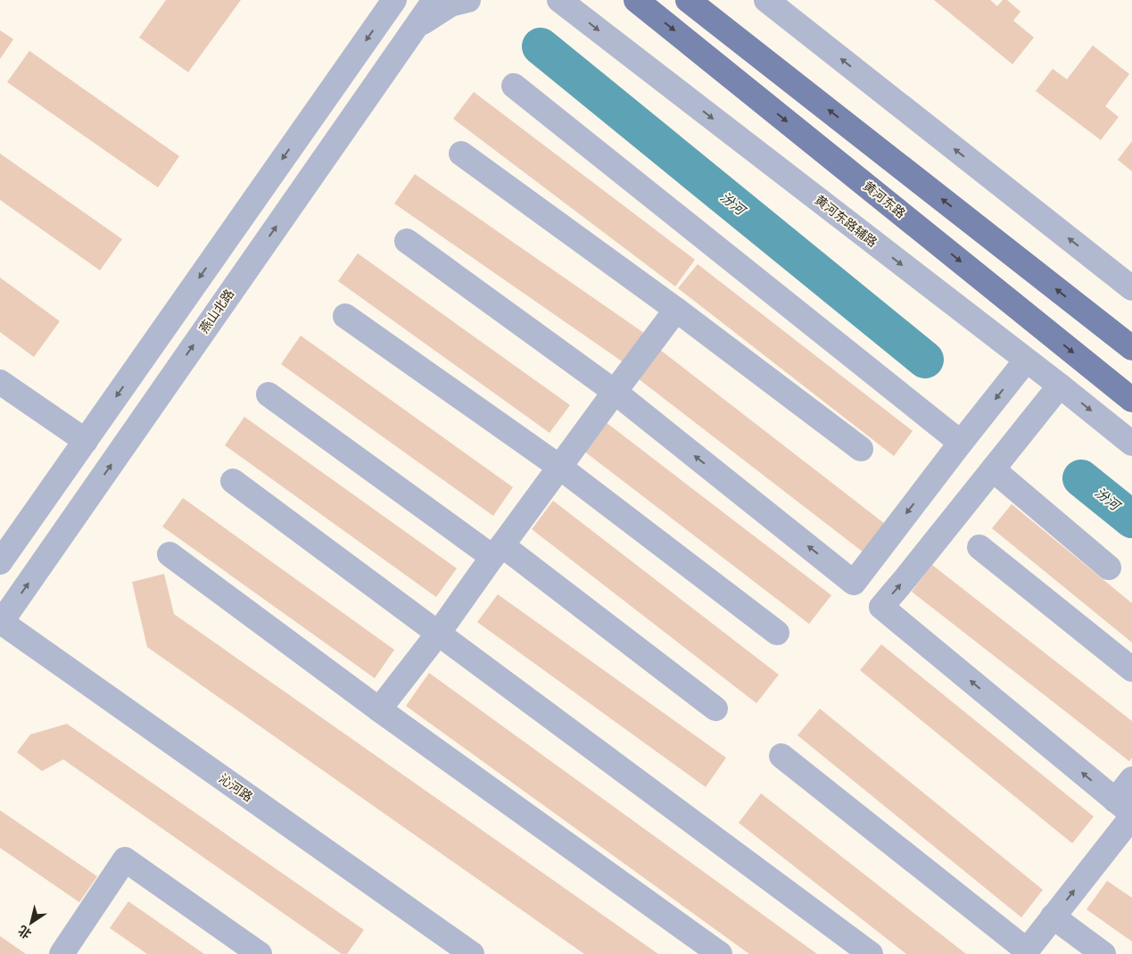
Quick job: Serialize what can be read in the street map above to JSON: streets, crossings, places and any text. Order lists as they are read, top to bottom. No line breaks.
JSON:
{"streets":{"main road":["黄河东路"],"street":["黄河东路辅路","燕山北路","沁河路"]},"crossings":[["燕山北路","沁河路"]],"water":["汾河"],"north":"bottom left"}
